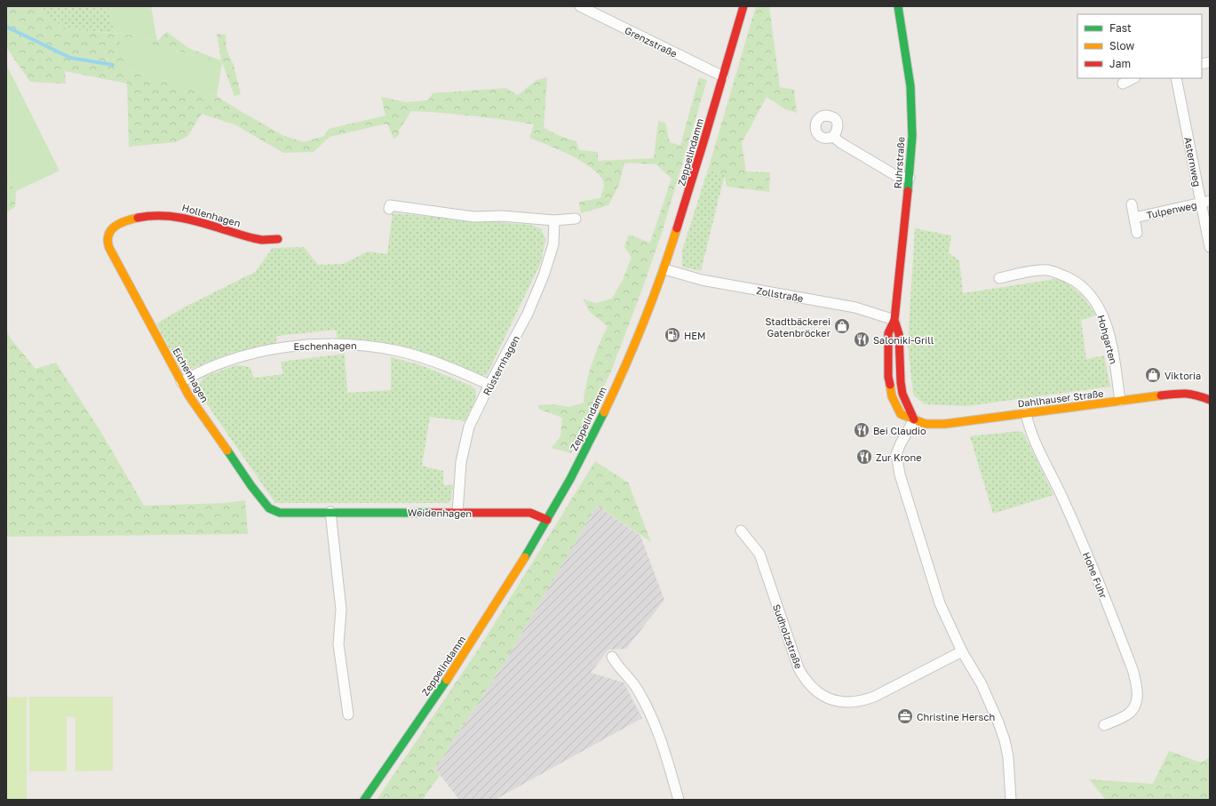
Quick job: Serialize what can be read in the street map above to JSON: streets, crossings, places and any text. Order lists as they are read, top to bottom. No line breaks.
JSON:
{"streets":{"street":["Grenzstraße","Zeppelindamm","Asternweg","Ruhrstraße","Tulpenweg","Hollenhagen","Zollstraße","Hohgarten","Eschenhagen","Rüsternhagen","Eichenhagen","Dahlhauser Straße","Weidenhagen","Hohe Fuhr","Sudholzstraße"]},"crossings":[["Grenzstraße","Zeppelindamm"],["Zeppelindamm","Zollstraße"],["Zeppelindamm","Weidenhagen"],["Asternweg","Tulpenweg"],["Ruhrstraße","Zollstraße"],["Ruhrstraße","Dahlhauser Straße"],["Hollenhagen","Eichenhagen"],["Hohgarten","Dahlhauser Straße"],["Eschenhagen","Rüsternhagen"],["Eschenhagen","Eichenhagen"],["Rüsternhagen","Weidenhagen"],["Eichenhagen","Weidenhagen"],["Dahlhauser Straße","Hohe Fuhr"]],"places":{"shop":["Stadtbäckerei Gatenbröcker","Viktoria"],"fuel station":["HEM"],"restaurant":["Saloniki-Grill","Bei Claudio","Zur Krone"],"office":["Christine Hersch"]},"legend":["Fast","Slow","Jam"]}
